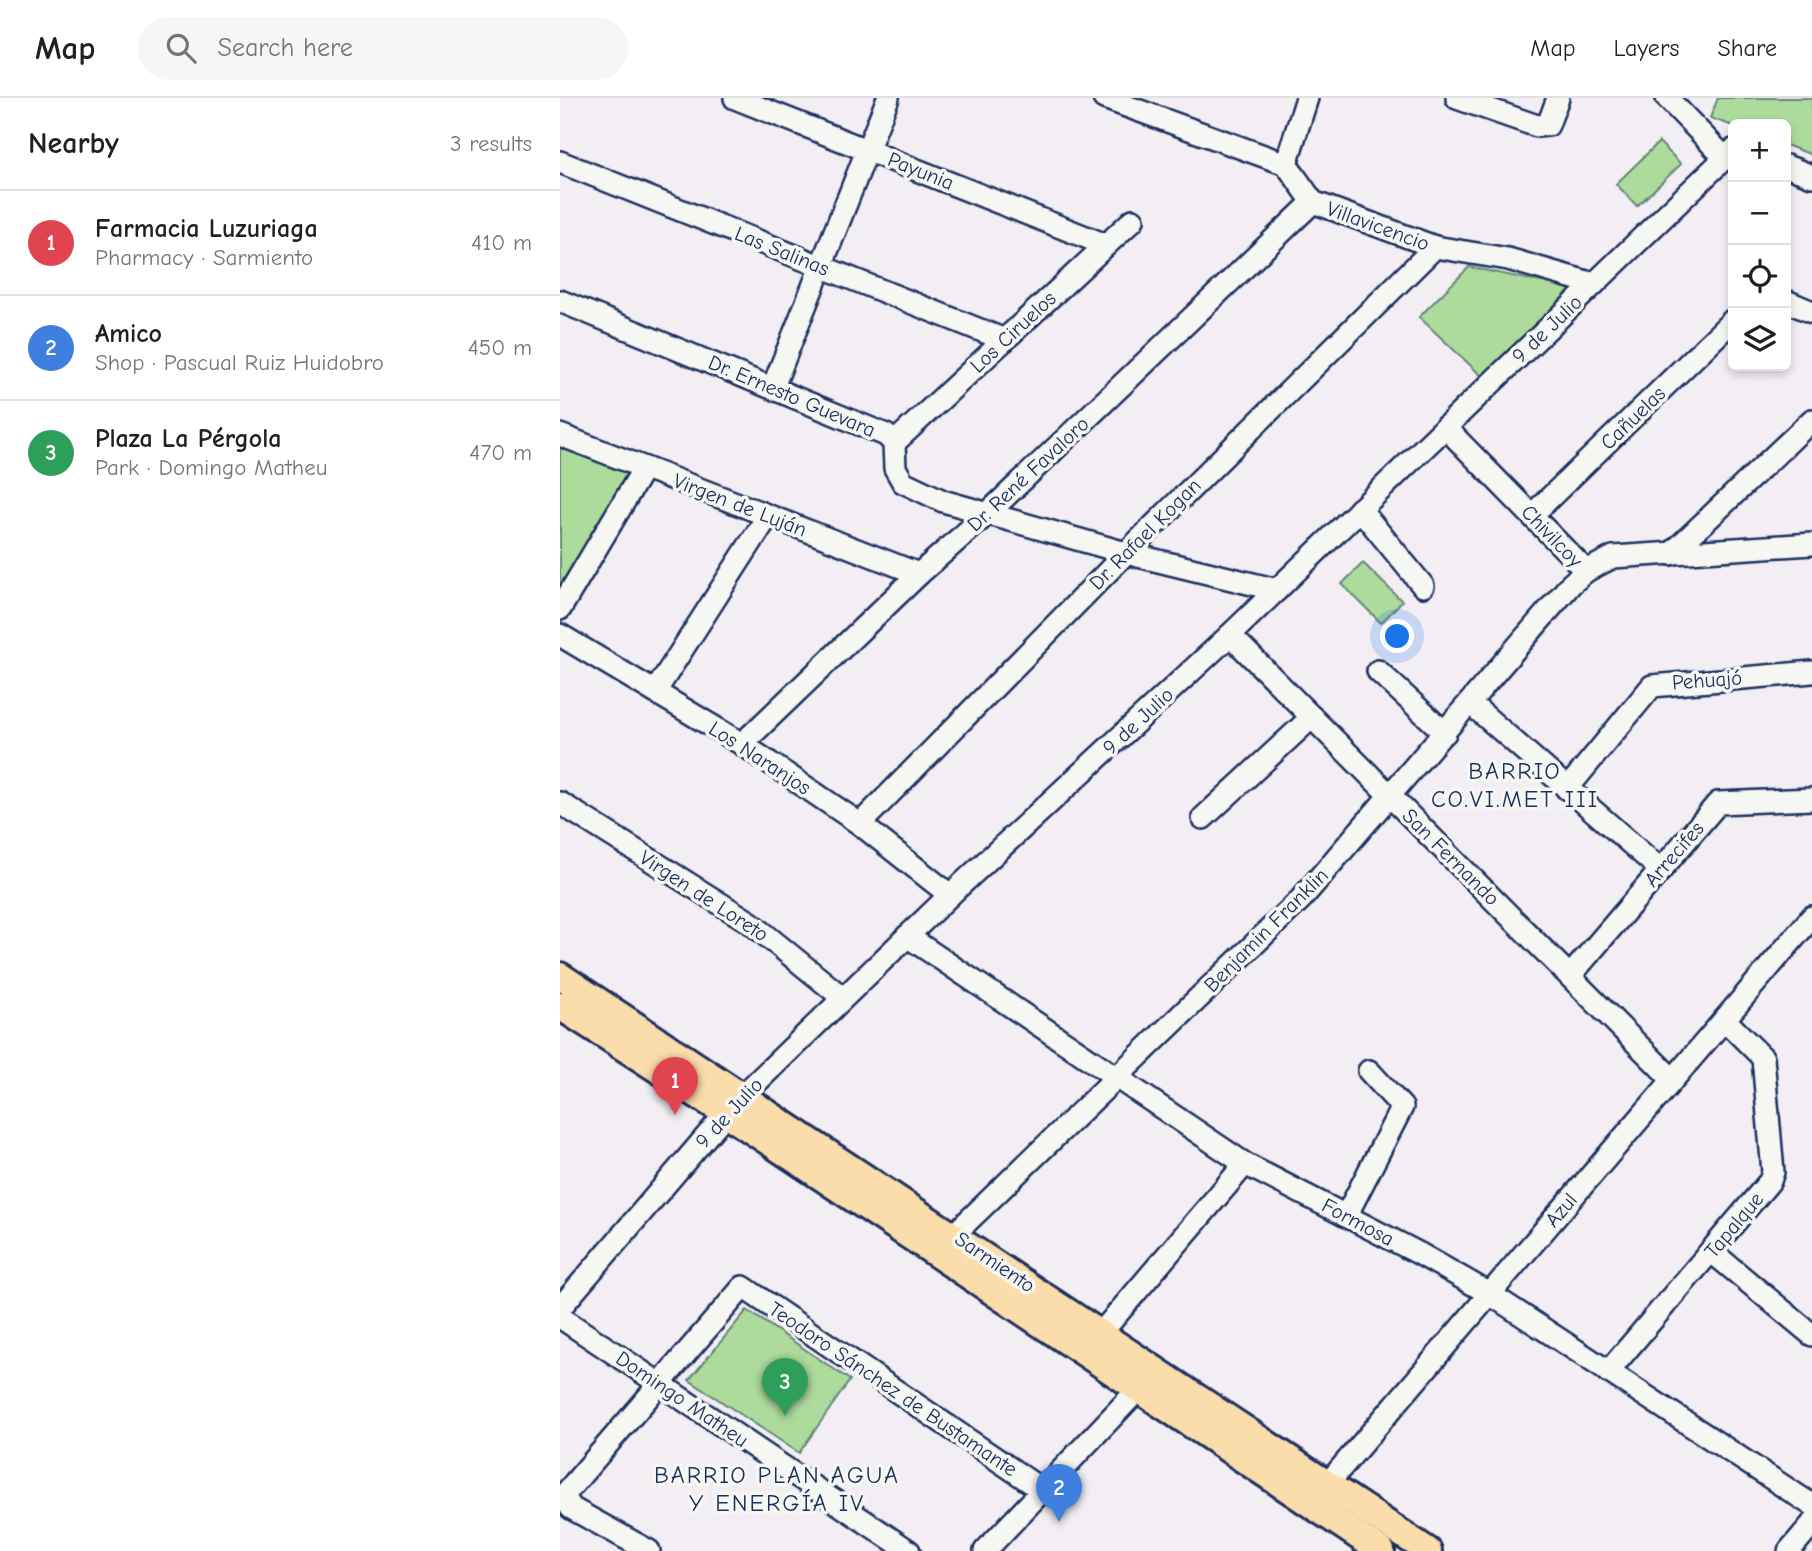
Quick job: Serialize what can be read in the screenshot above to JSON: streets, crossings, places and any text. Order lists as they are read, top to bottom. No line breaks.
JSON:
{"streets":{"main road":["Sarmiento"],"street":["Payunia","Villavicencio","Las Salinas","9 de Julio","Los Ciruelos","Dr. Ernesto Guevara","Cañuelas","Dr. René Favaloro","Virgen de Luján","Dr. Rafael Kogan","Chivilcoy","Pehuajó","Los Naranjos","Arrecifes","San Fernando","Virgen de Loreto","Benjamin Franklin","Azul","Formosa","Tapalque","Teodoro Sánchez de Bustamante","Domingo Matheu"]},"crossings":[["Payunia","Los Ciruelos"],["Villavicencio","9 de Julio"],["Villavicencio","Dr. René Favaloro"],["Villavicencio","Dr. Rafael Kogan"],["Las Salinas","Los Ciruelos"],["9 de Julio","Dr. Ernesto Guevara"],["9 de Julio","Chivilcoy"],["9 de Julio","Los Naranjos"],["9 de Julio","San Fernando"],["9 de Julio","Virgen de Loreto"],["9 de Julio","Formosa"],["9 de Julio","Sarmiento"],["Los Ciruelos","Dr. Ernesto Guevara"],["Dr. Ernesto Guevara","Dr. René Favaloro"],["Dr. Ernesto Guevara","Dr. Rafael Kogan"],["Cañuelas","Chivilcoy"],["Dr. René Favaloro","Virgen de Luján"],["Dr. René Favaloro","Los Naranjos"],["Dr. Rafael Kogan","Los Naranjos"],["Chivilcoy","Benjamin Franklin"],["Arrecifes","San Fernando"],["San Fernando","Benjamin Franklin"],["San Fernando","Azul"],["Benjamin Franklin","Formosa"],["Benjamin Franklin","Sarmiento"],["Azul","Formosa"],["Azul","Tapalque"],["Azul","Sarmiento"],["Formosa","Tapalque"],["Teodoro Sánchez de Bustamante","Domingo Matheu"]],"districts":["BARRIO CO.VI.MET III","BARRIO PLAN AGUA Y ENERGÍA IV"],"page":{"header":"Map","search":"Search here","nav":["Map","Layers","Share"],"heading":["Nearby","3 results"],"map_buttons":["+","−"],"list":[{"mark":"1","name":"Farmacia Luzuriaga","note":"Pharmacy · Sarmiento","value":"410 m"},{"mark":"2","name":"Amico","note":"Shop · Pascual Ruiz Huidobro","value":"450 m"},{"mark":"3","name":"Plaza La Pérgola","note":"Park · Domingo Matheu","value":"470 m"}],"pins":["1","3","2"]}}
